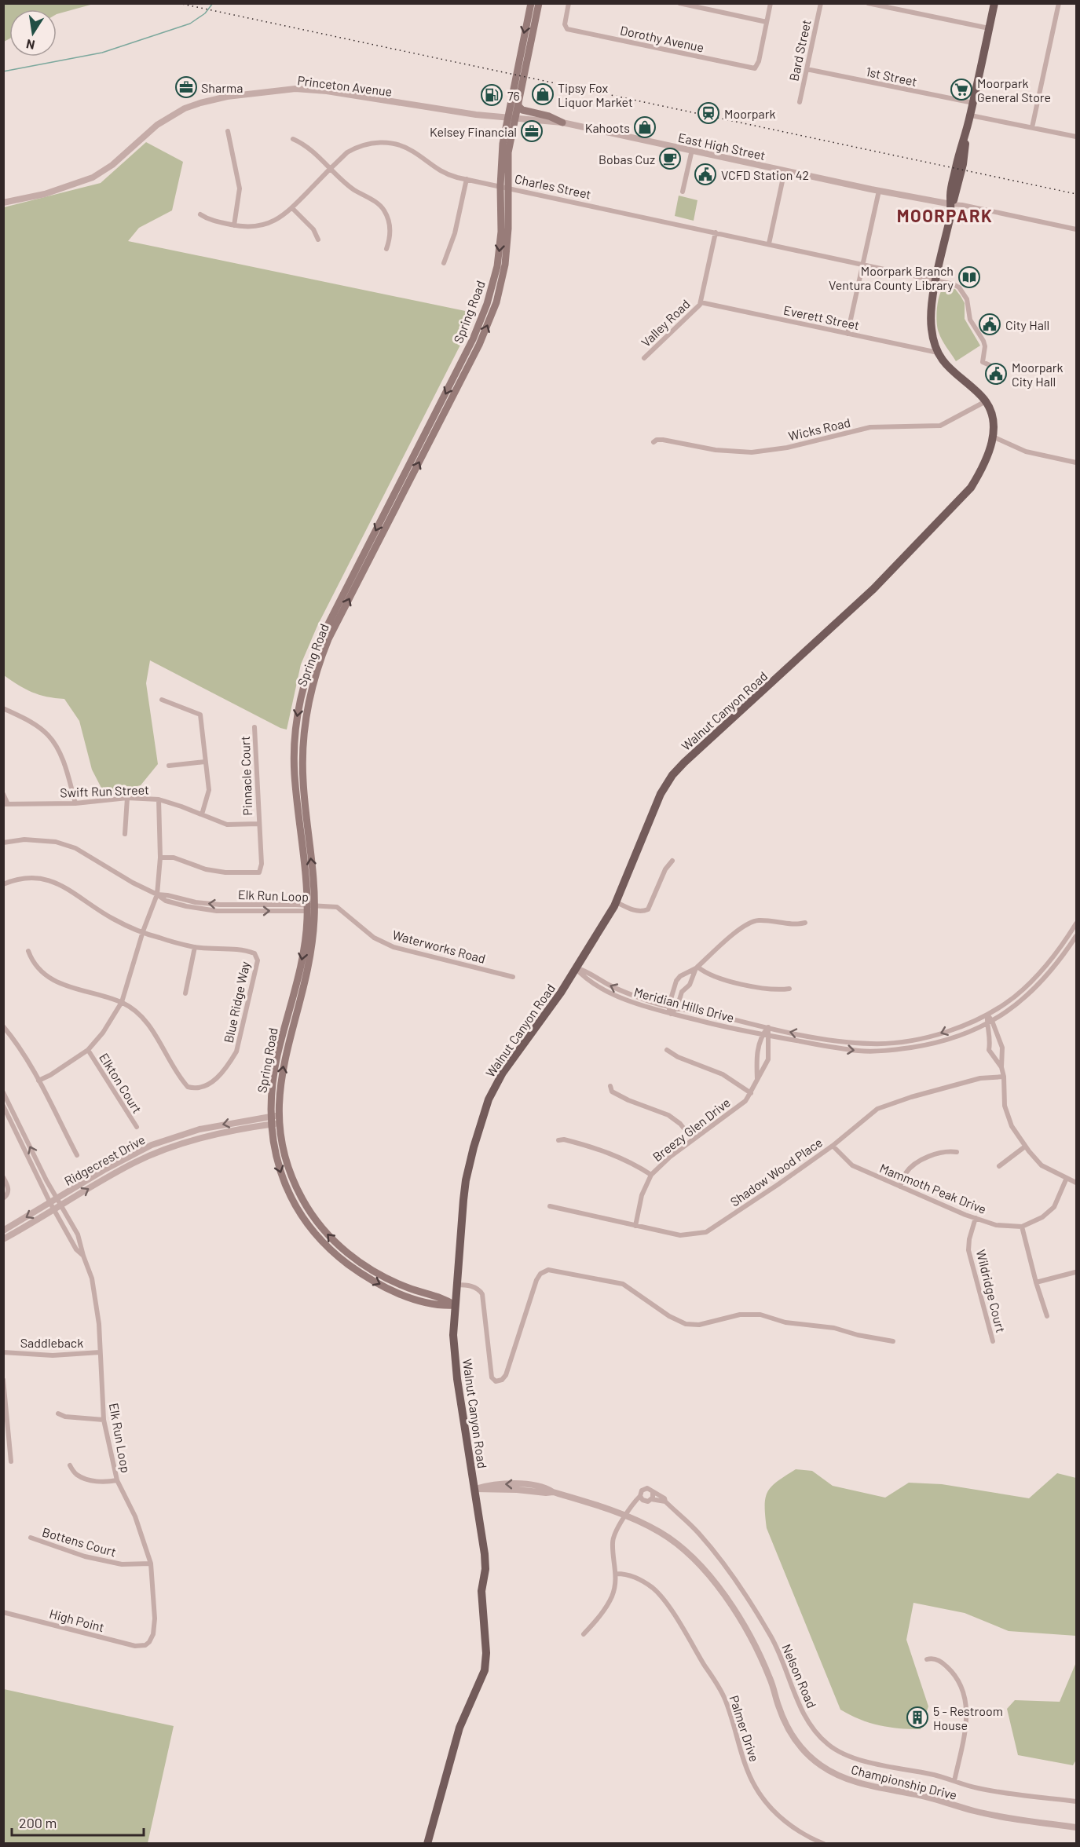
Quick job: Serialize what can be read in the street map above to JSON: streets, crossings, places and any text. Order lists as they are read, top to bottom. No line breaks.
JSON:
{"streets":{"main road":["Spring Road","Walnut Canyon Road"],"street":["Dorothy Avenue","Bard Street","1st Street","Princeton Avenue","East High Street","Charles Street","Everett Street","Valley Road","Wicks Road","Pinnacle Court","Swift Run Street","Elk Run Loop","Waterworks Road","Blue Ridge Way","Meridian Hills Drive","Elkton Court","Breezy Glen Drive","Ridgecrest Drive","Shadow Wood Place","Mammoth Peak Drive","Wildridge Court","Saddleback","Bottens Court","High Point","Nelson Road","Palmer Drive","Championship Drive"]},"crossings":[["Bard Street","1st Street"],["Princeton Avenue","East High Street"],["Princeton Avenue","Spring Road"],["East High Street","Spring Road"],["Charles Street","Spring Road"],["Spring Road","Walnut Canyon Road"],["Spring Road","Elk Run Loop"],["Spring Road","Waterworks Road"],["Spring Road","Ridgecrest Drive"],["Everett Street","Valley Road"],["Wicks Road","Walnut Canyon Road"],["Walnut Canyon Road","Meridian Hills Drive"],["Walnut Canyon Road","Championship Drive"],["Pinnacle Court","Swift Run Street"],["Elk Run Loop","Waterworks Road"],["Elk Run Loop","Ridgecrest Drive"],["Elk Run Loop","Saddleback"],["Elk Run Loop","Bottens Court"],["Elk Run Loop","High Point"],["Meridian Hills Drive","Breezy Glen Drive"],["Breezy Glen Drive","Shadow Wood Place"],["Shadow Wood Place","Mammoth Peak Drive"],["Mammoth Peak Drive","Wildridge Court"]],"districts":["MOORPARK"],"places":{"office":["Sharma","Kelsey Financial"],"supermarket":["Moorpark General Store"],"shop":["Tipsy Fox Liquor Market","Kahoots"],"fuel station":["76"],"station":["Moorpark"],"cafe":["Bobas Cuz"],"public building":["VCFD Station 42","City Hall","Moorpark City Hall"],"library":["Moorpark Branch Ventura County Library"],"building":["5 - Restroom House"]},"scale_bar":"200 m","north":"bottom"}
